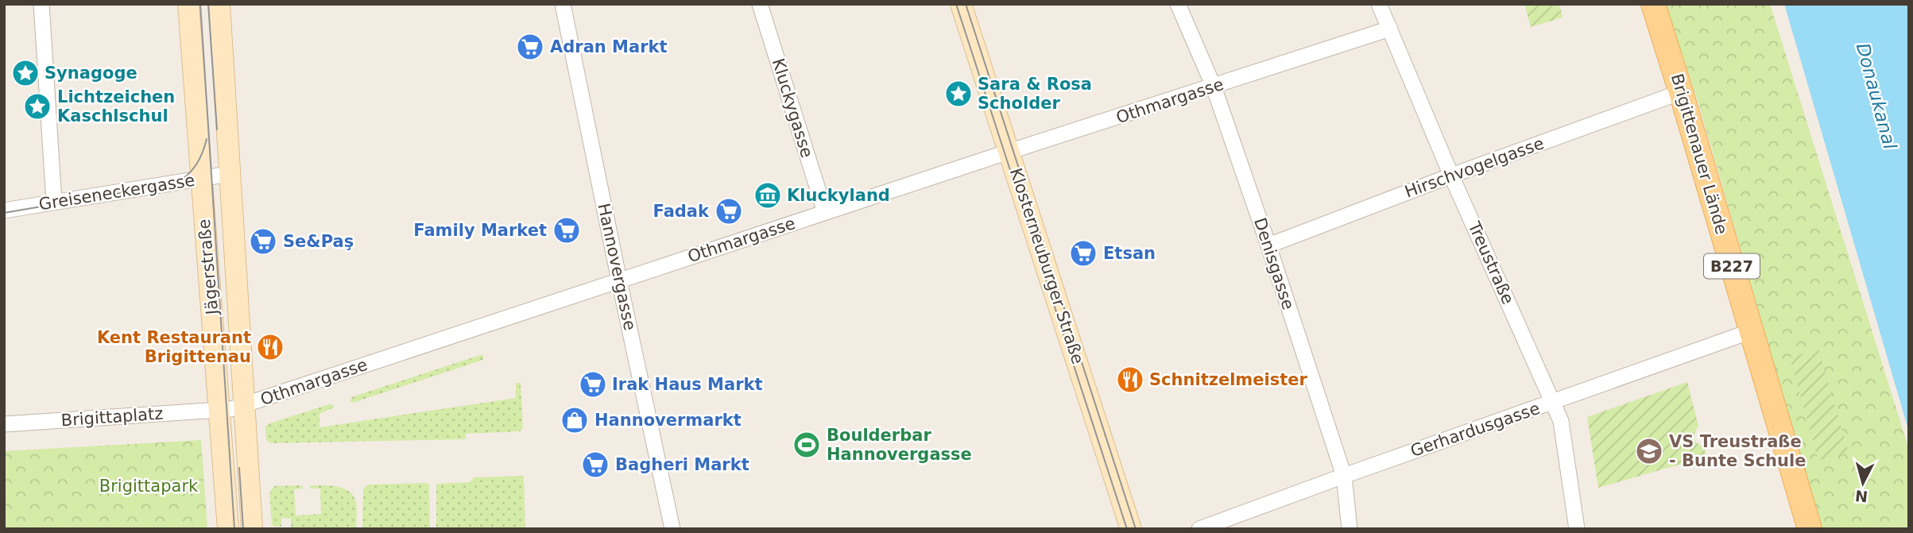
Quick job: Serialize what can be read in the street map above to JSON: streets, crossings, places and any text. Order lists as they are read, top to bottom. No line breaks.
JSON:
{"streets":{"main road":["Brigittenauer Lände","Klosterneuburger Straße","B227","Jägerstraße"],"street":["Othmargasse","Kluckygasse","Hirschvogelgasse","Greiseneckergasse","Treustraße","Denisgasse","Hannovergasse","Brigittaplatz","Gerhardusgasse"]},"crossings":[["Othmargasse","Kluckygasse"],["Othmargasse","Treustraße"],["Othmargasse","Denisgasse"],["Othmargasse","Klosterneuburger Straße"],["Othmargasse","Jägerstraße"],["Othmargasse","Hannovergasse"],["Othmargasse","Brigittaplatz"],["Brigittenauer Lände","Hirschvogelgasse"],["Brigittenauer Lände","Gerhardusgasse"],["Hirschvogelgasse","Treustraße"],["Hirschvogelgasse","Denisgasse"],["Greiseneckergasse","Jägerstraße"],["Treustraße","Gerhardusgasse"],["Denisgasse","Gerhardusgasse"],["Jägerstraße","Brigittaplatz"]],"water":["Donaukanal"],"parks":["Brigittapark"],"places":{"supermarket":["Adran Markt","Fadak","Family Market","Se&Paş","Etsan","Irak Haus Markt","Bagheri Markt"],"place":["Synagoge","Sara & Rosa Scholder","Lichtzeichen Kaschlschul"],"museum":["Kluckyland"],"restaurant":["Kent Restaurant Brigittenau","Schnitzelmeister"],"shop":["Hannovermarkt"],"sports":["Boulderbar Hannovergasse"],"school or university":["VS Treustraße - Bunte Schule"]},"north":"bottom"}
